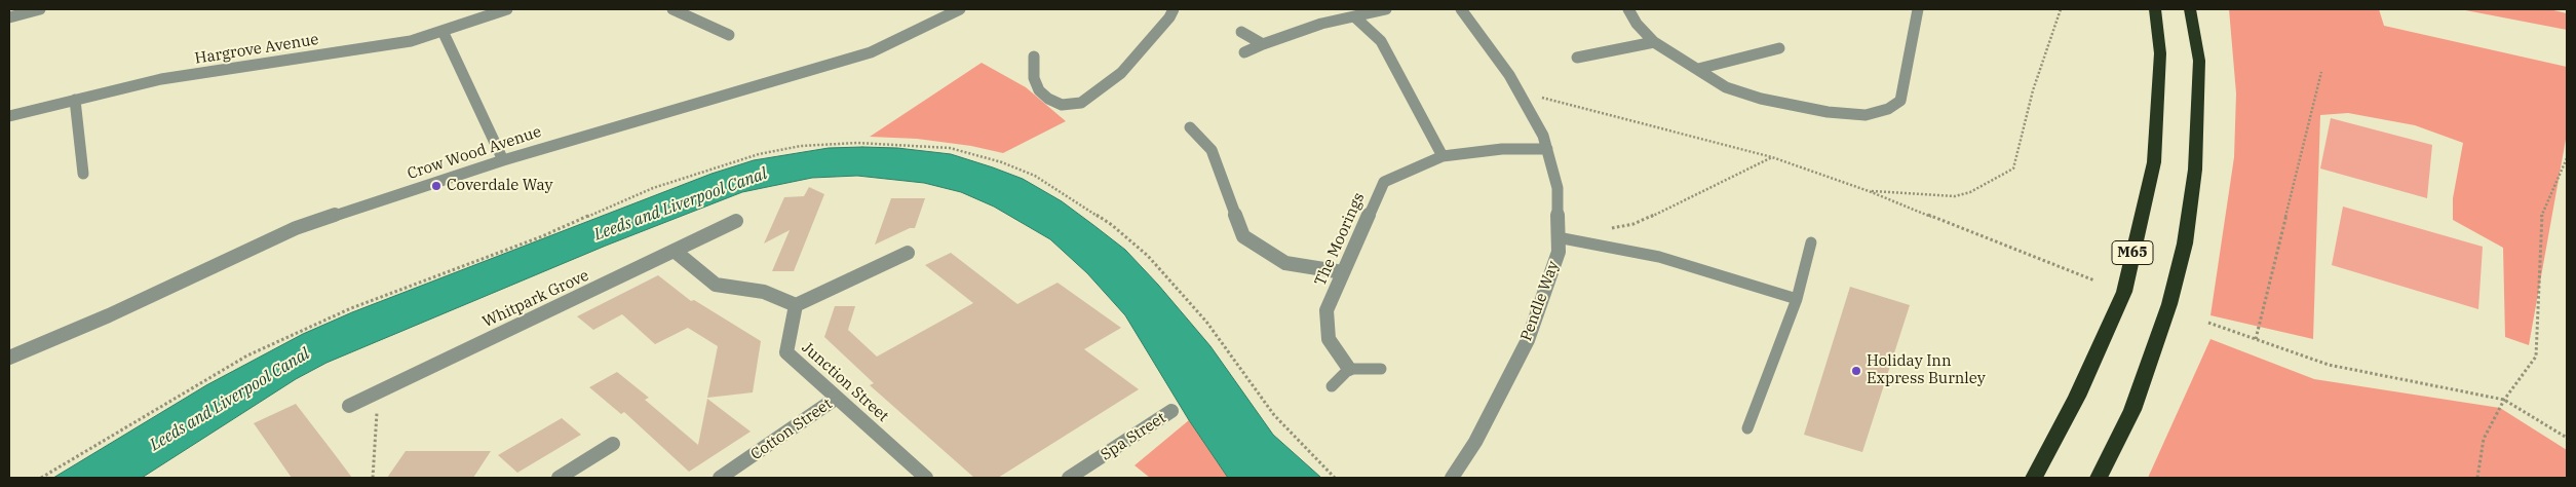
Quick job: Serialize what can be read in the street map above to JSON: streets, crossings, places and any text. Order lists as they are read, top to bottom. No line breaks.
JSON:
{"streets":{"highway":["M65"],"street":["Hargrove Avenue","Crow Wood Avenue","The Moorings","Whitpark Grove","Pendle Way","Junction Street","Cotton Street","Spa Street"]},"crossings":[["The Moorings","Pendle Way"],["Junction Street","Cotton Street"]],"water":["Leeds and Liverpool Canal"],"places":["Coverdale Way","Holiday Inn Express Burnley"]}
